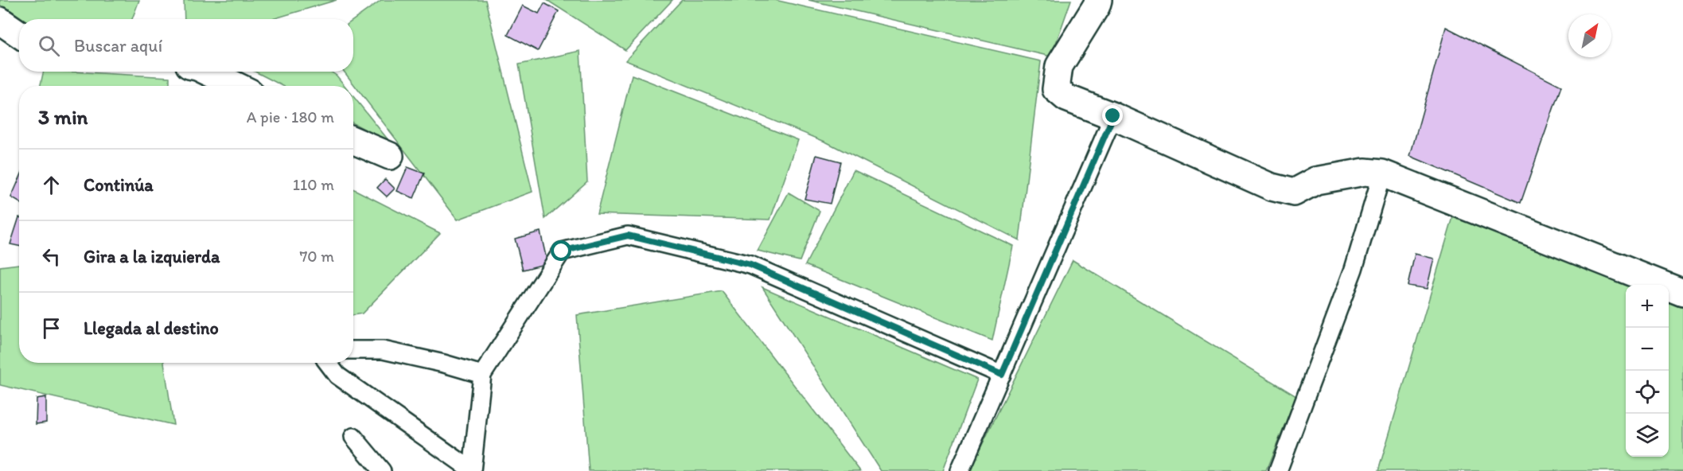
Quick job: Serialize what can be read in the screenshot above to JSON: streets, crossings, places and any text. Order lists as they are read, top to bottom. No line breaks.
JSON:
{"north":"top right","page":{"search":"Buscar aquí","heading":["3 min","A pie · 180 m"],"list":[["Continúa","110 m"],["Gira a la izquierda","70 m"],"Llegada al destino"],"map_buttons":["+","−"]}}
